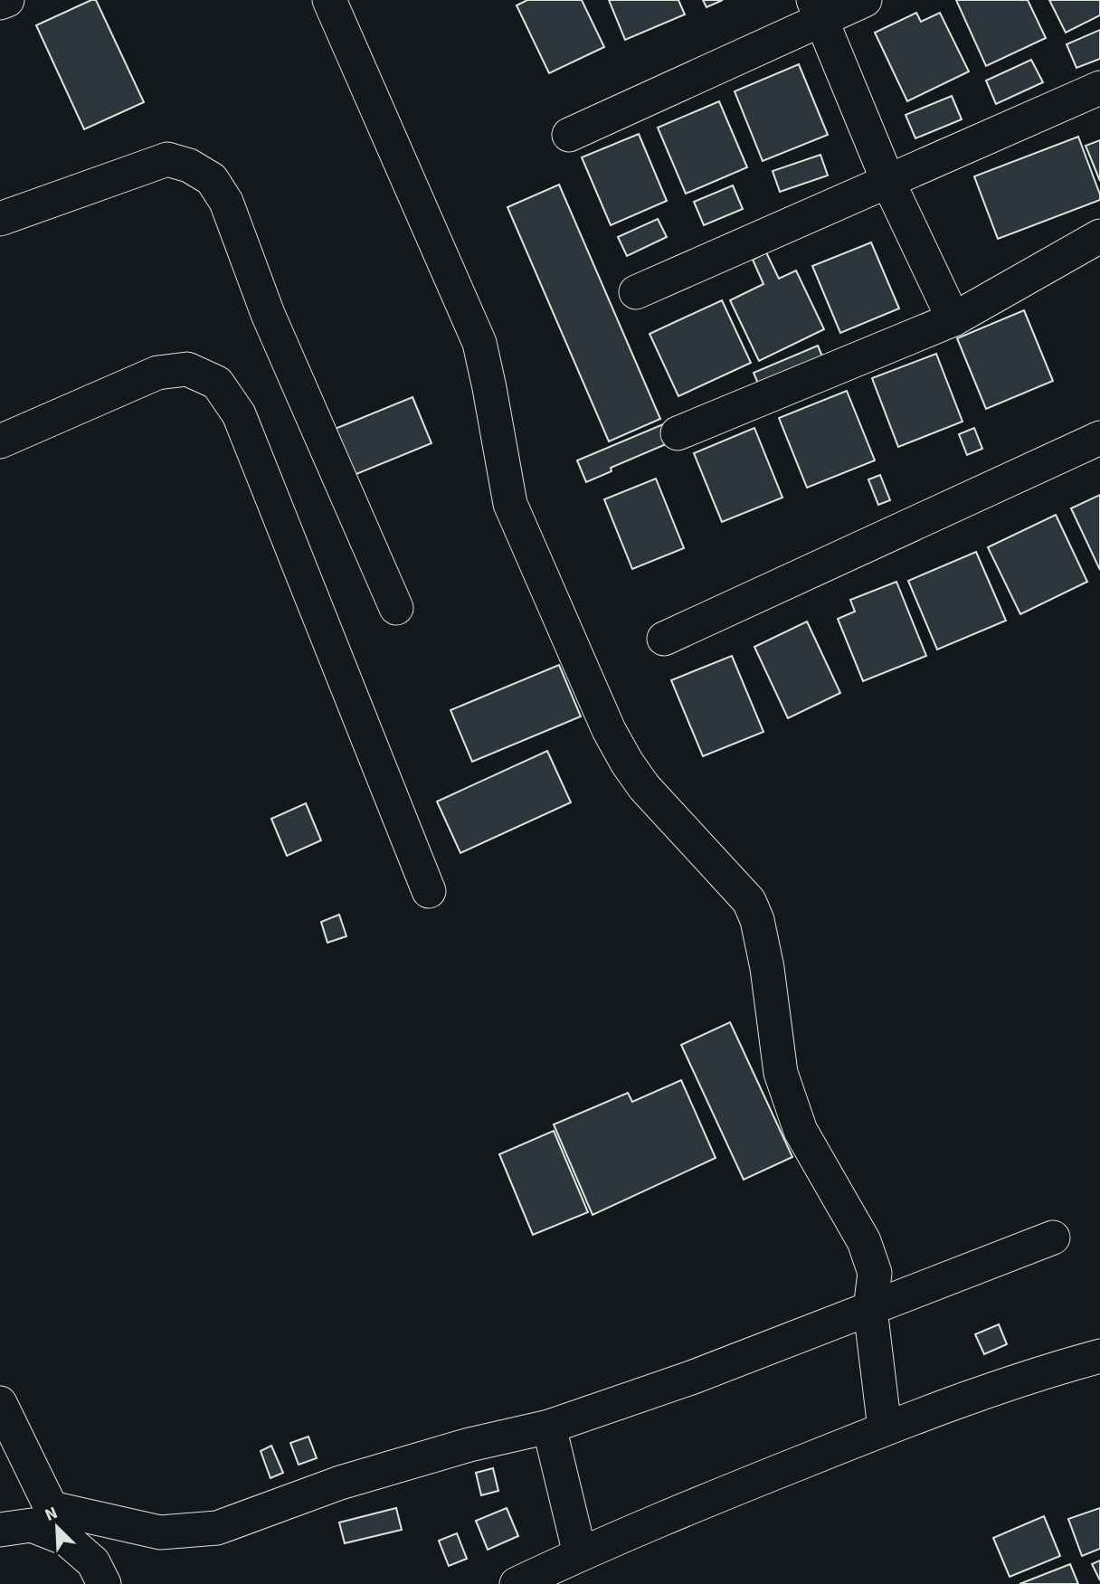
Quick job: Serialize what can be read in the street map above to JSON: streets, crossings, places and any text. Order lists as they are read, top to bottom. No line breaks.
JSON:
{"north":"top left"}
